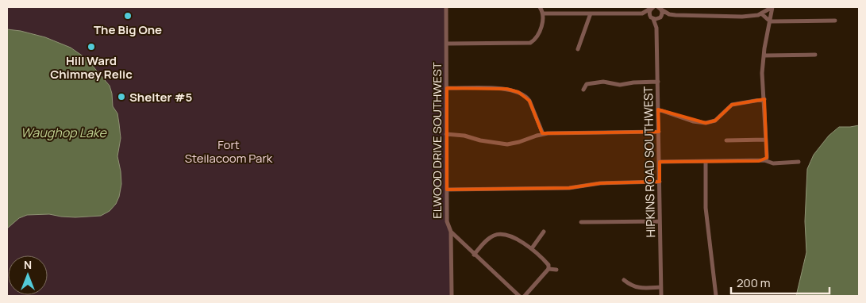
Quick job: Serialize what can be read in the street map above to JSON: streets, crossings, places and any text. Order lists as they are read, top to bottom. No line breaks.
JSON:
{"streets":{"street":["ELWOOD DRIVE SOUTHWEST","HIPKINS ROAD SOUTHWEST"]},"water":["Waughop Lake"],"parks":["Fort Steilacoom Park"],"places":["The Big One","Hill Ward Chimney Relic","Shelter #5"],"scale_bar":"200 m","north":"top"}
